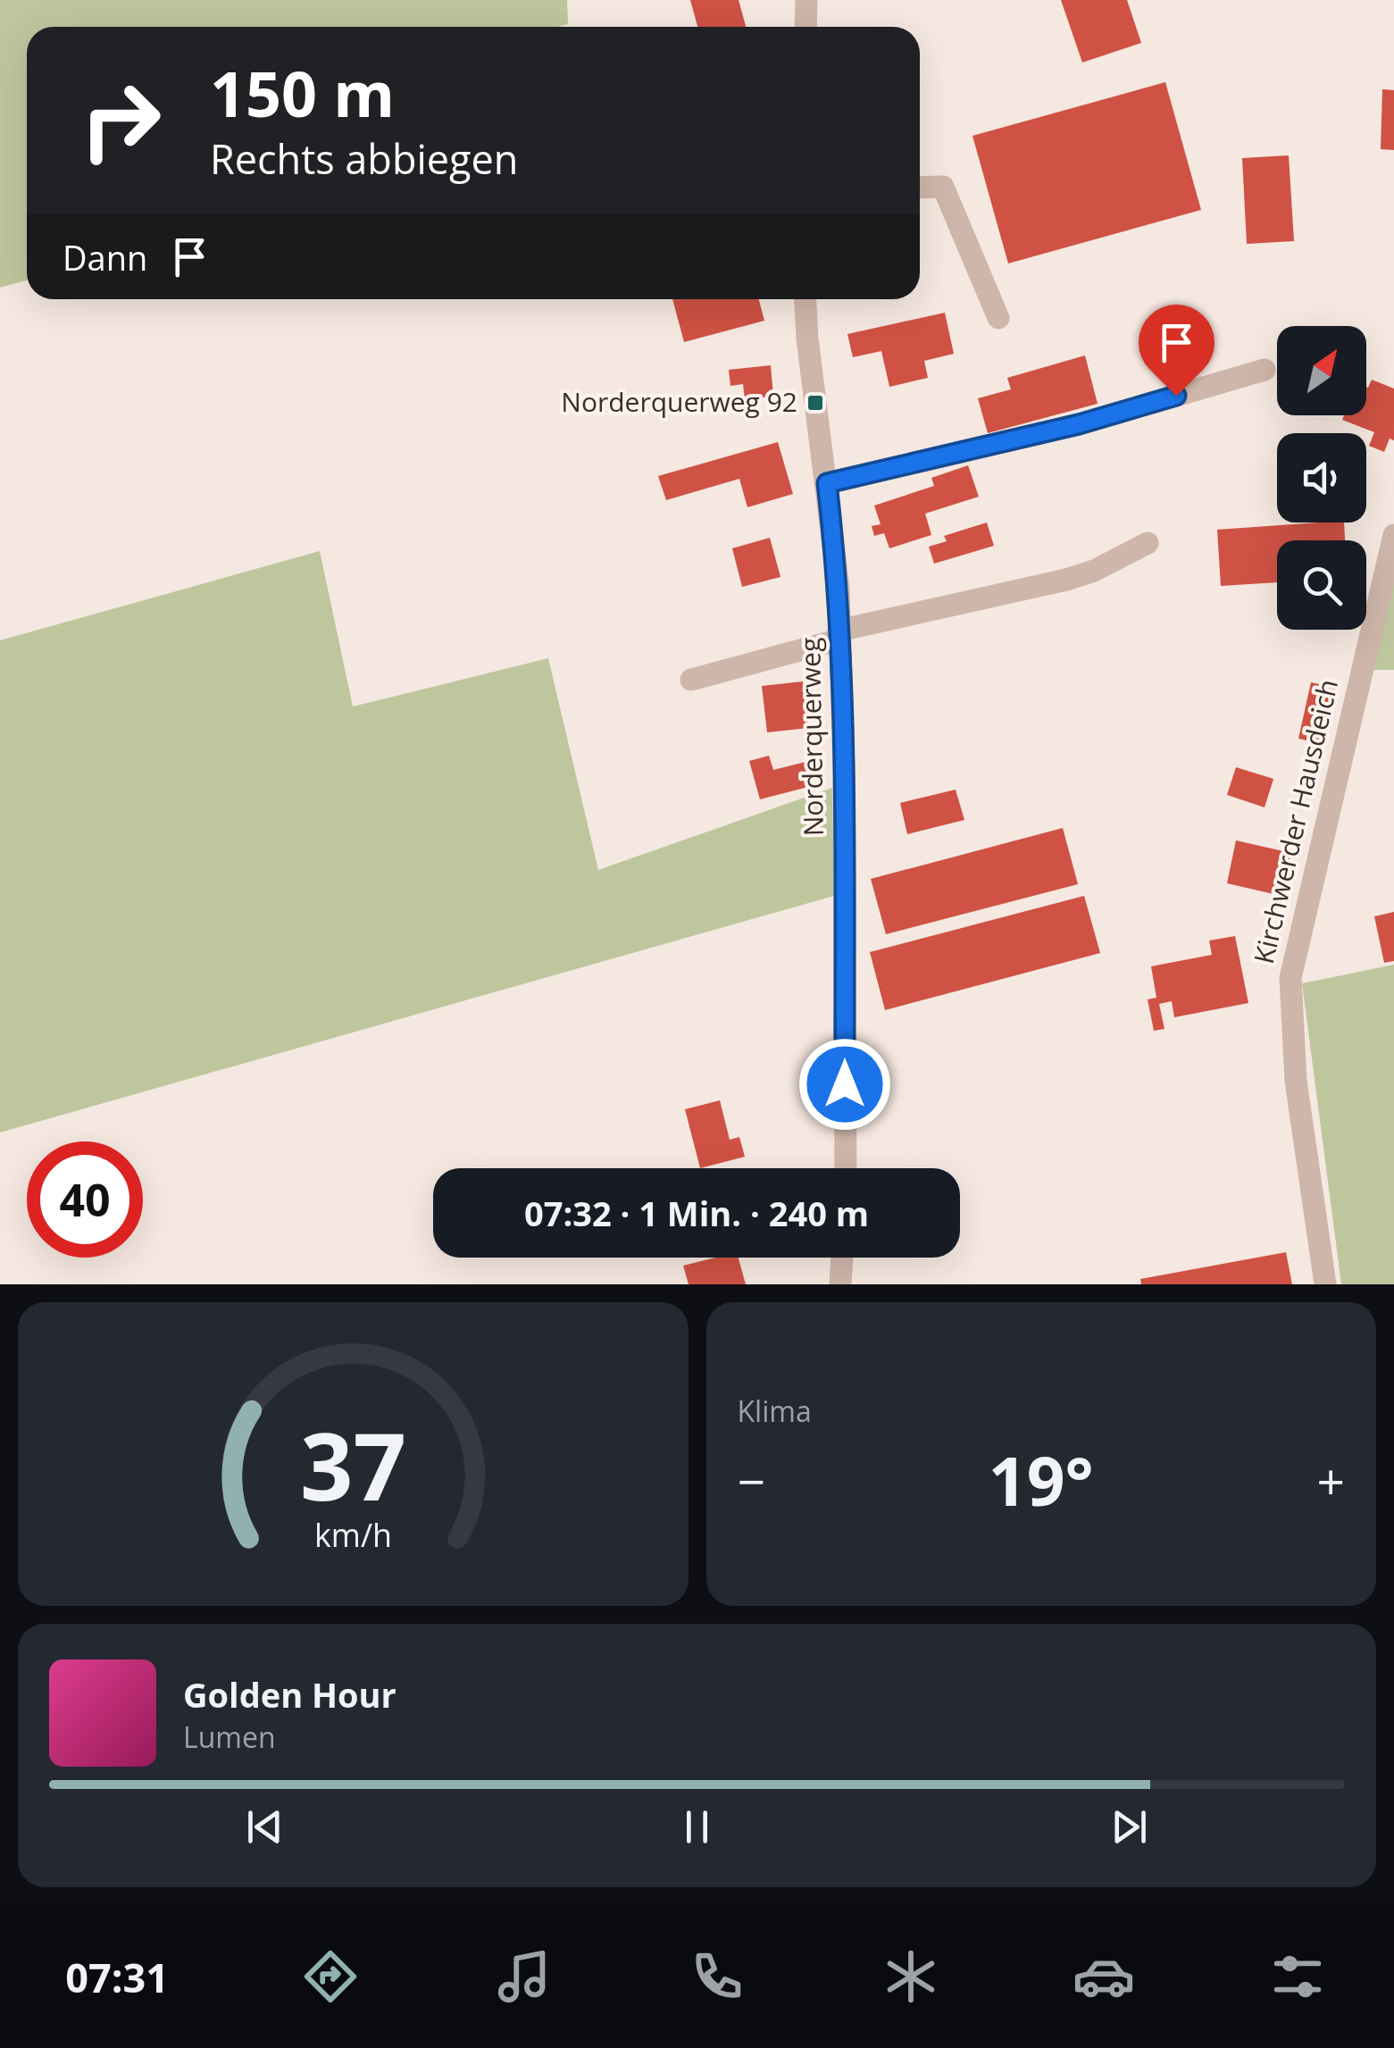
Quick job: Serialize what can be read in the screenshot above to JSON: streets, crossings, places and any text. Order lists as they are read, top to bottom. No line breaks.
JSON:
{"streets":{"street":["Norderquerweg","Kirchwerder Hausdeich"]},"places":{"transit":["Norderquerweg 92"]},"north":"top right","page":{"turn":["150 m","Rechts abbiegen"],"then":"Dann","limit":"40","trip":"07:32 · 1 Min. · 240 m","tile":"Klima","heat":["−","19°","+"],"song":["Golden Hour","Lumen"],"tabs":"07:31","gauge":["37","km/h"]}}
